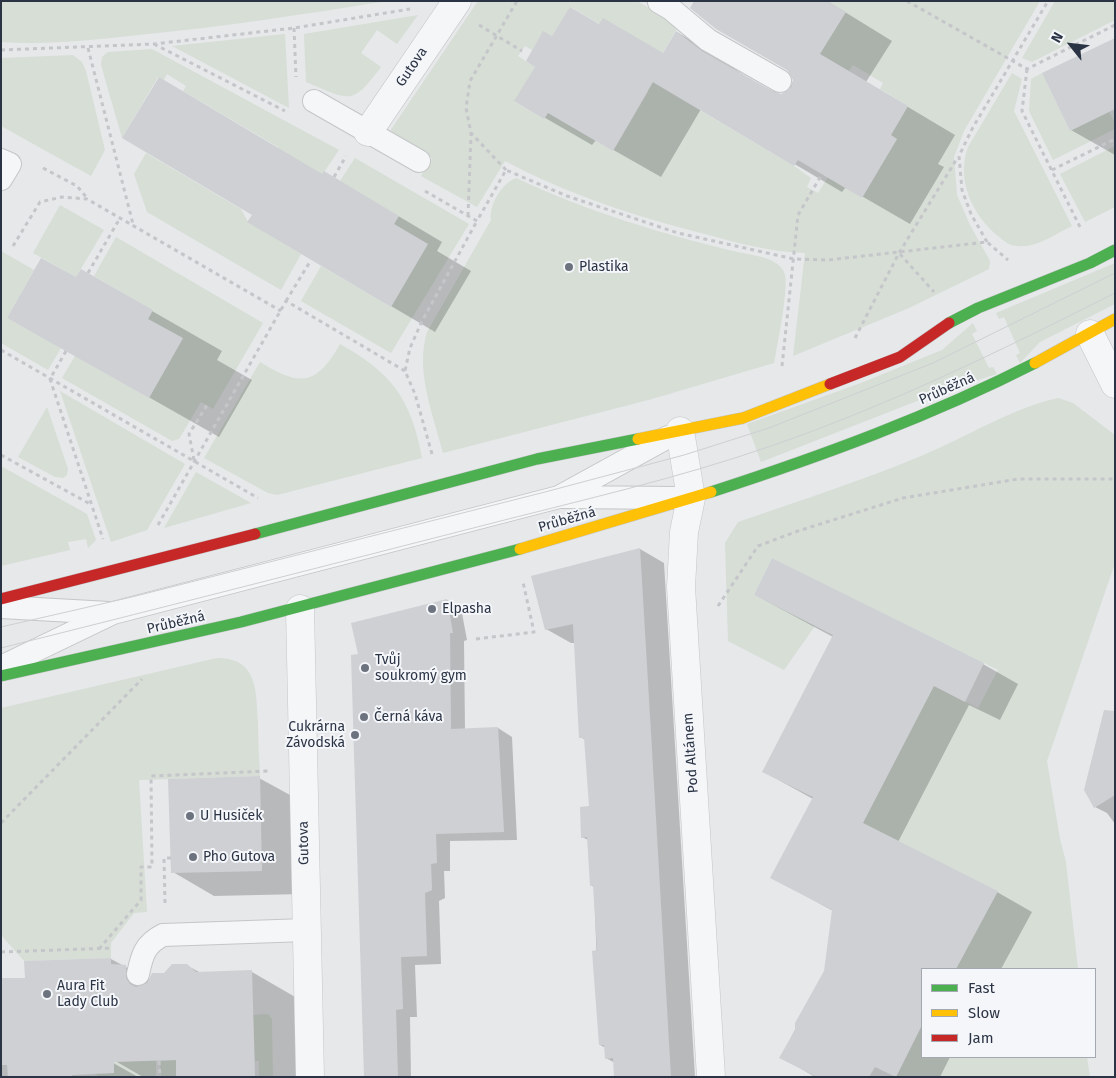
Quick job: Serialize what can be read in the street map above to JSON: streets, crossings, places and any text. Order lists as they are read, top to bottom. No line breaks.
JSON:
{"streets":{"main road":["Průběžná"],"street":["Gutova","Pod Altánem"]},"crossings":[["Gutova","Průběžná"],["Průběžná","Pod Altánem"]],"places":["Plastika","Elpasha","Tvůj soukromý gym","Černá káva","Cukrárna Závodská","U Husiček","Pho Gutova","Aura Fit Lady Club"],"legend":["Fast","Slow","Jam"],"north":"top left"}
